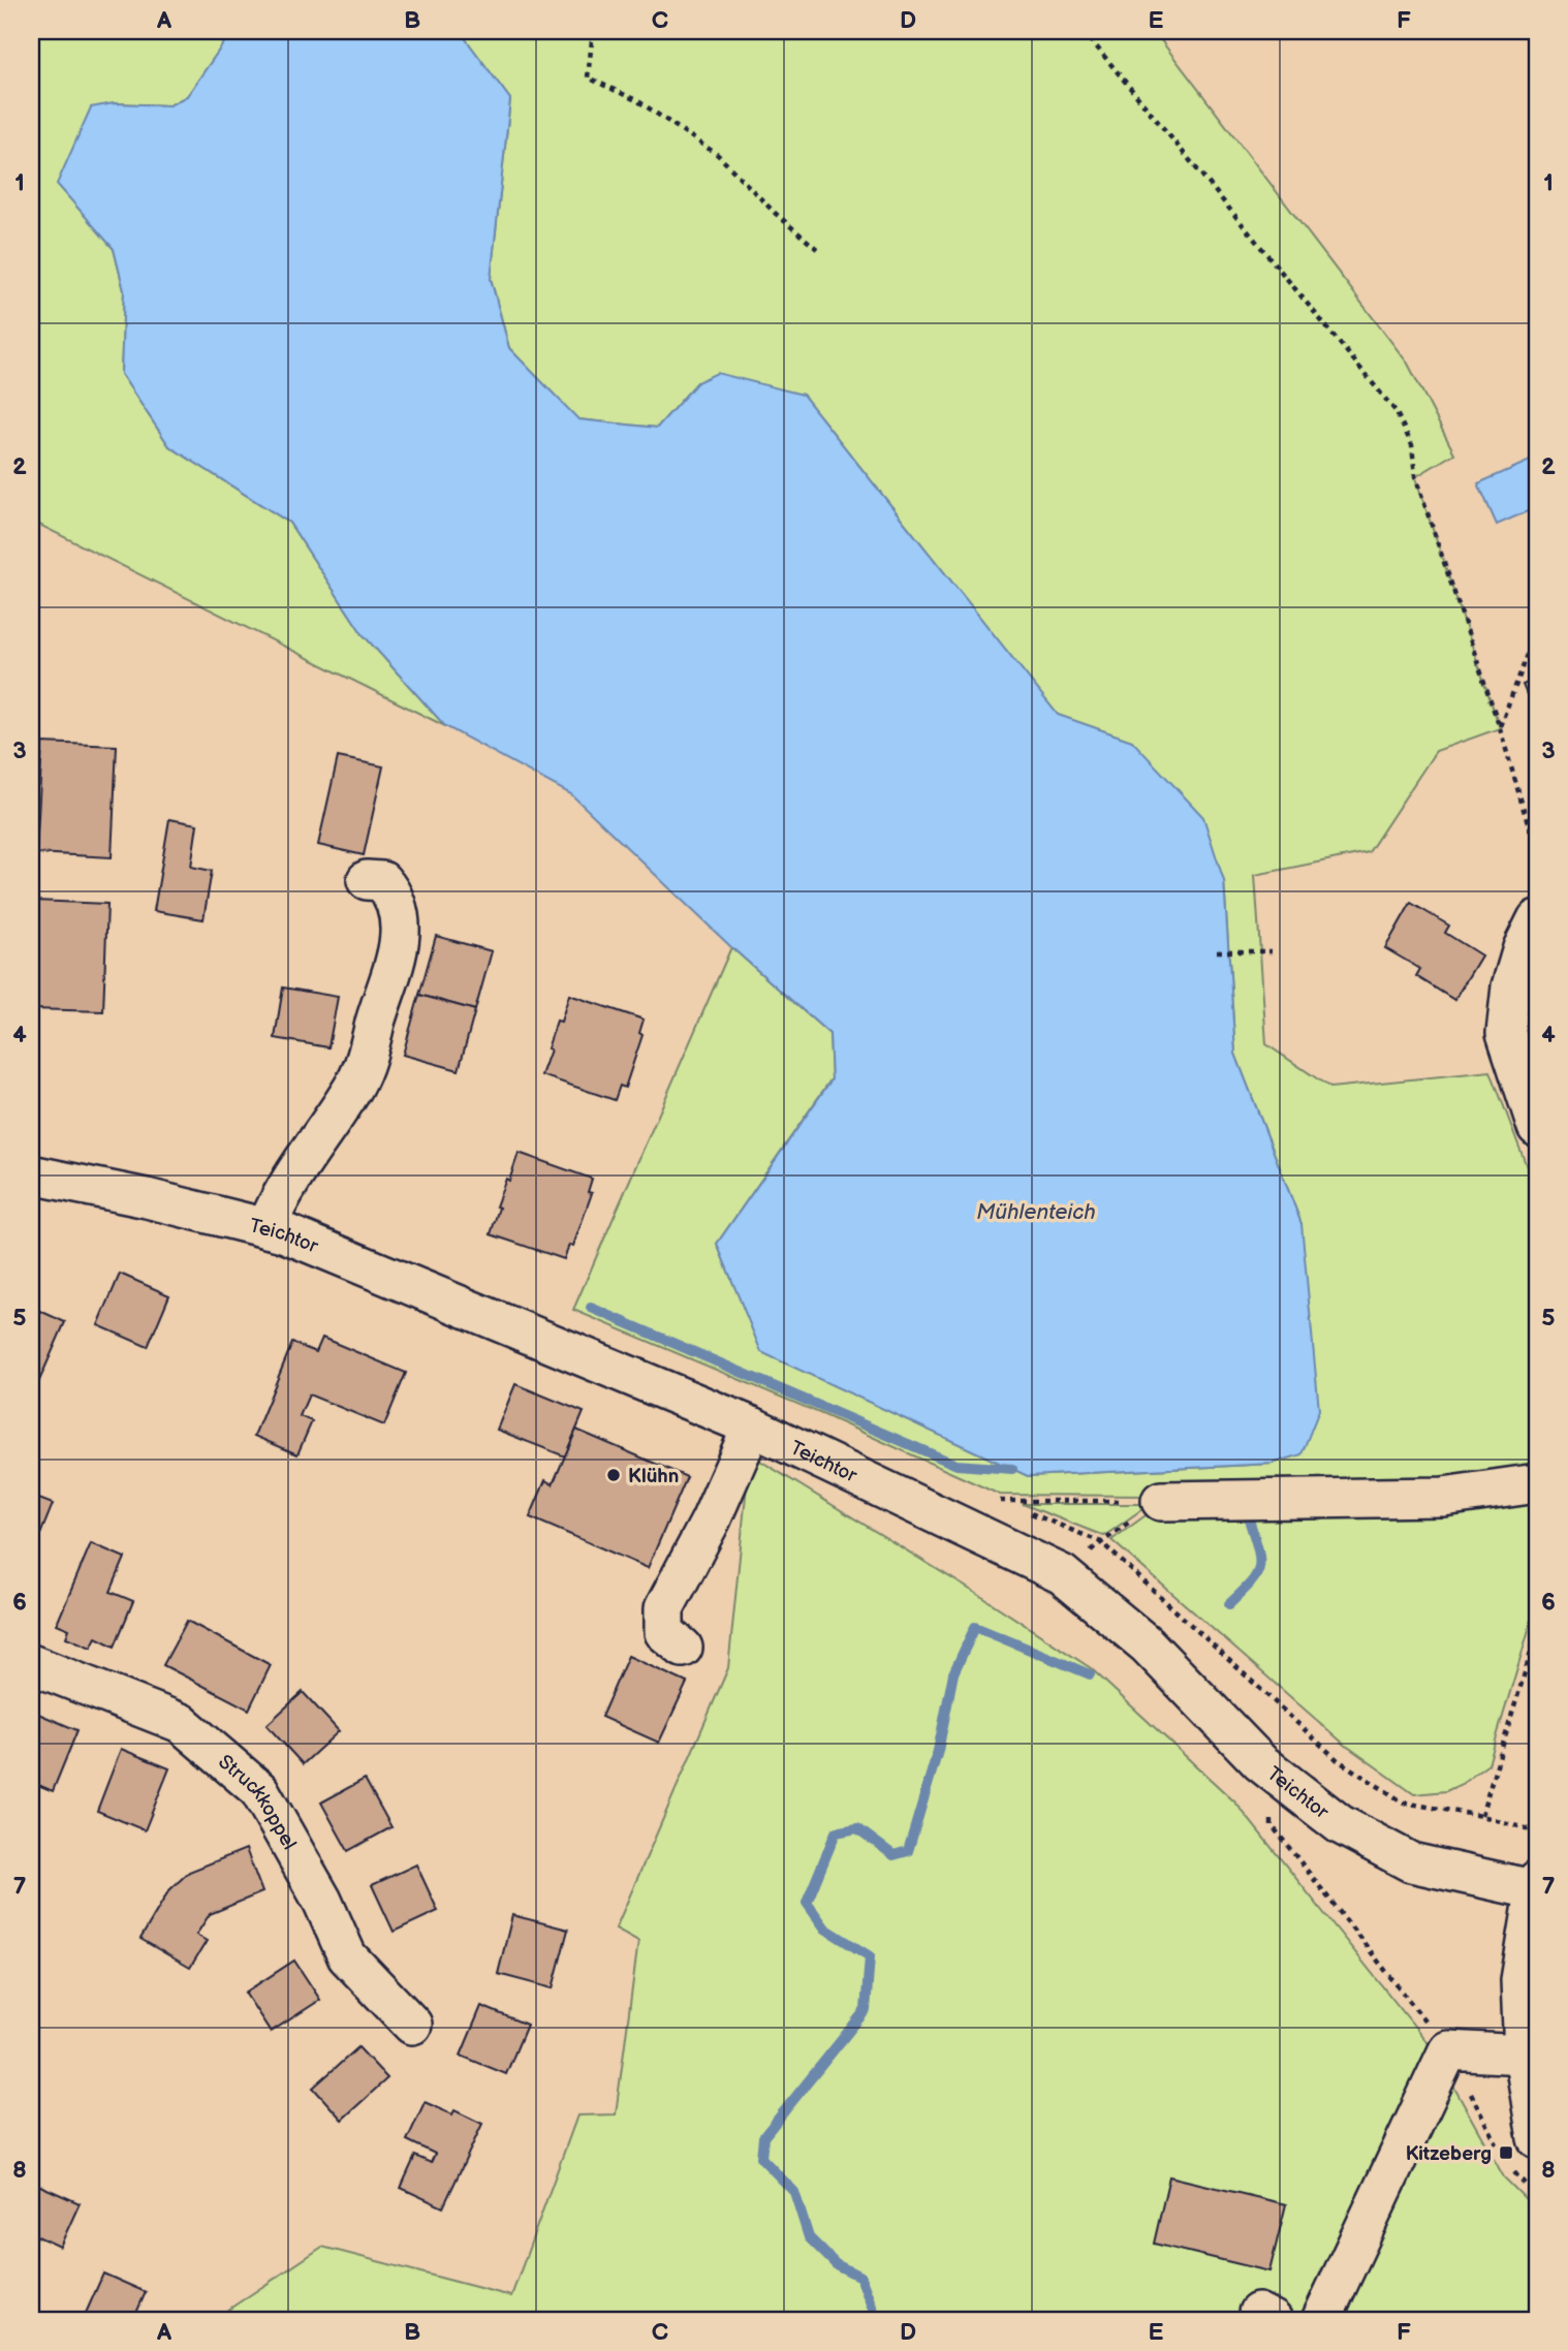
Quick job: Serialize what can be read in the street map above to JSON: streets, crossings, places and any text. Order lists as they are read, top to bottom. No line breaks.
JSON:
{"streets":{"street":["Teichtor","Struckkoppel"]},"water":["Mühlenteich"],"places":{"other":["Klühn"],"transit":["Kitzeberg"]},"grid":{"columns":["A","B","C","D","E","F"],"rows":["1","2","3","4","5","6","7","8"]}}
